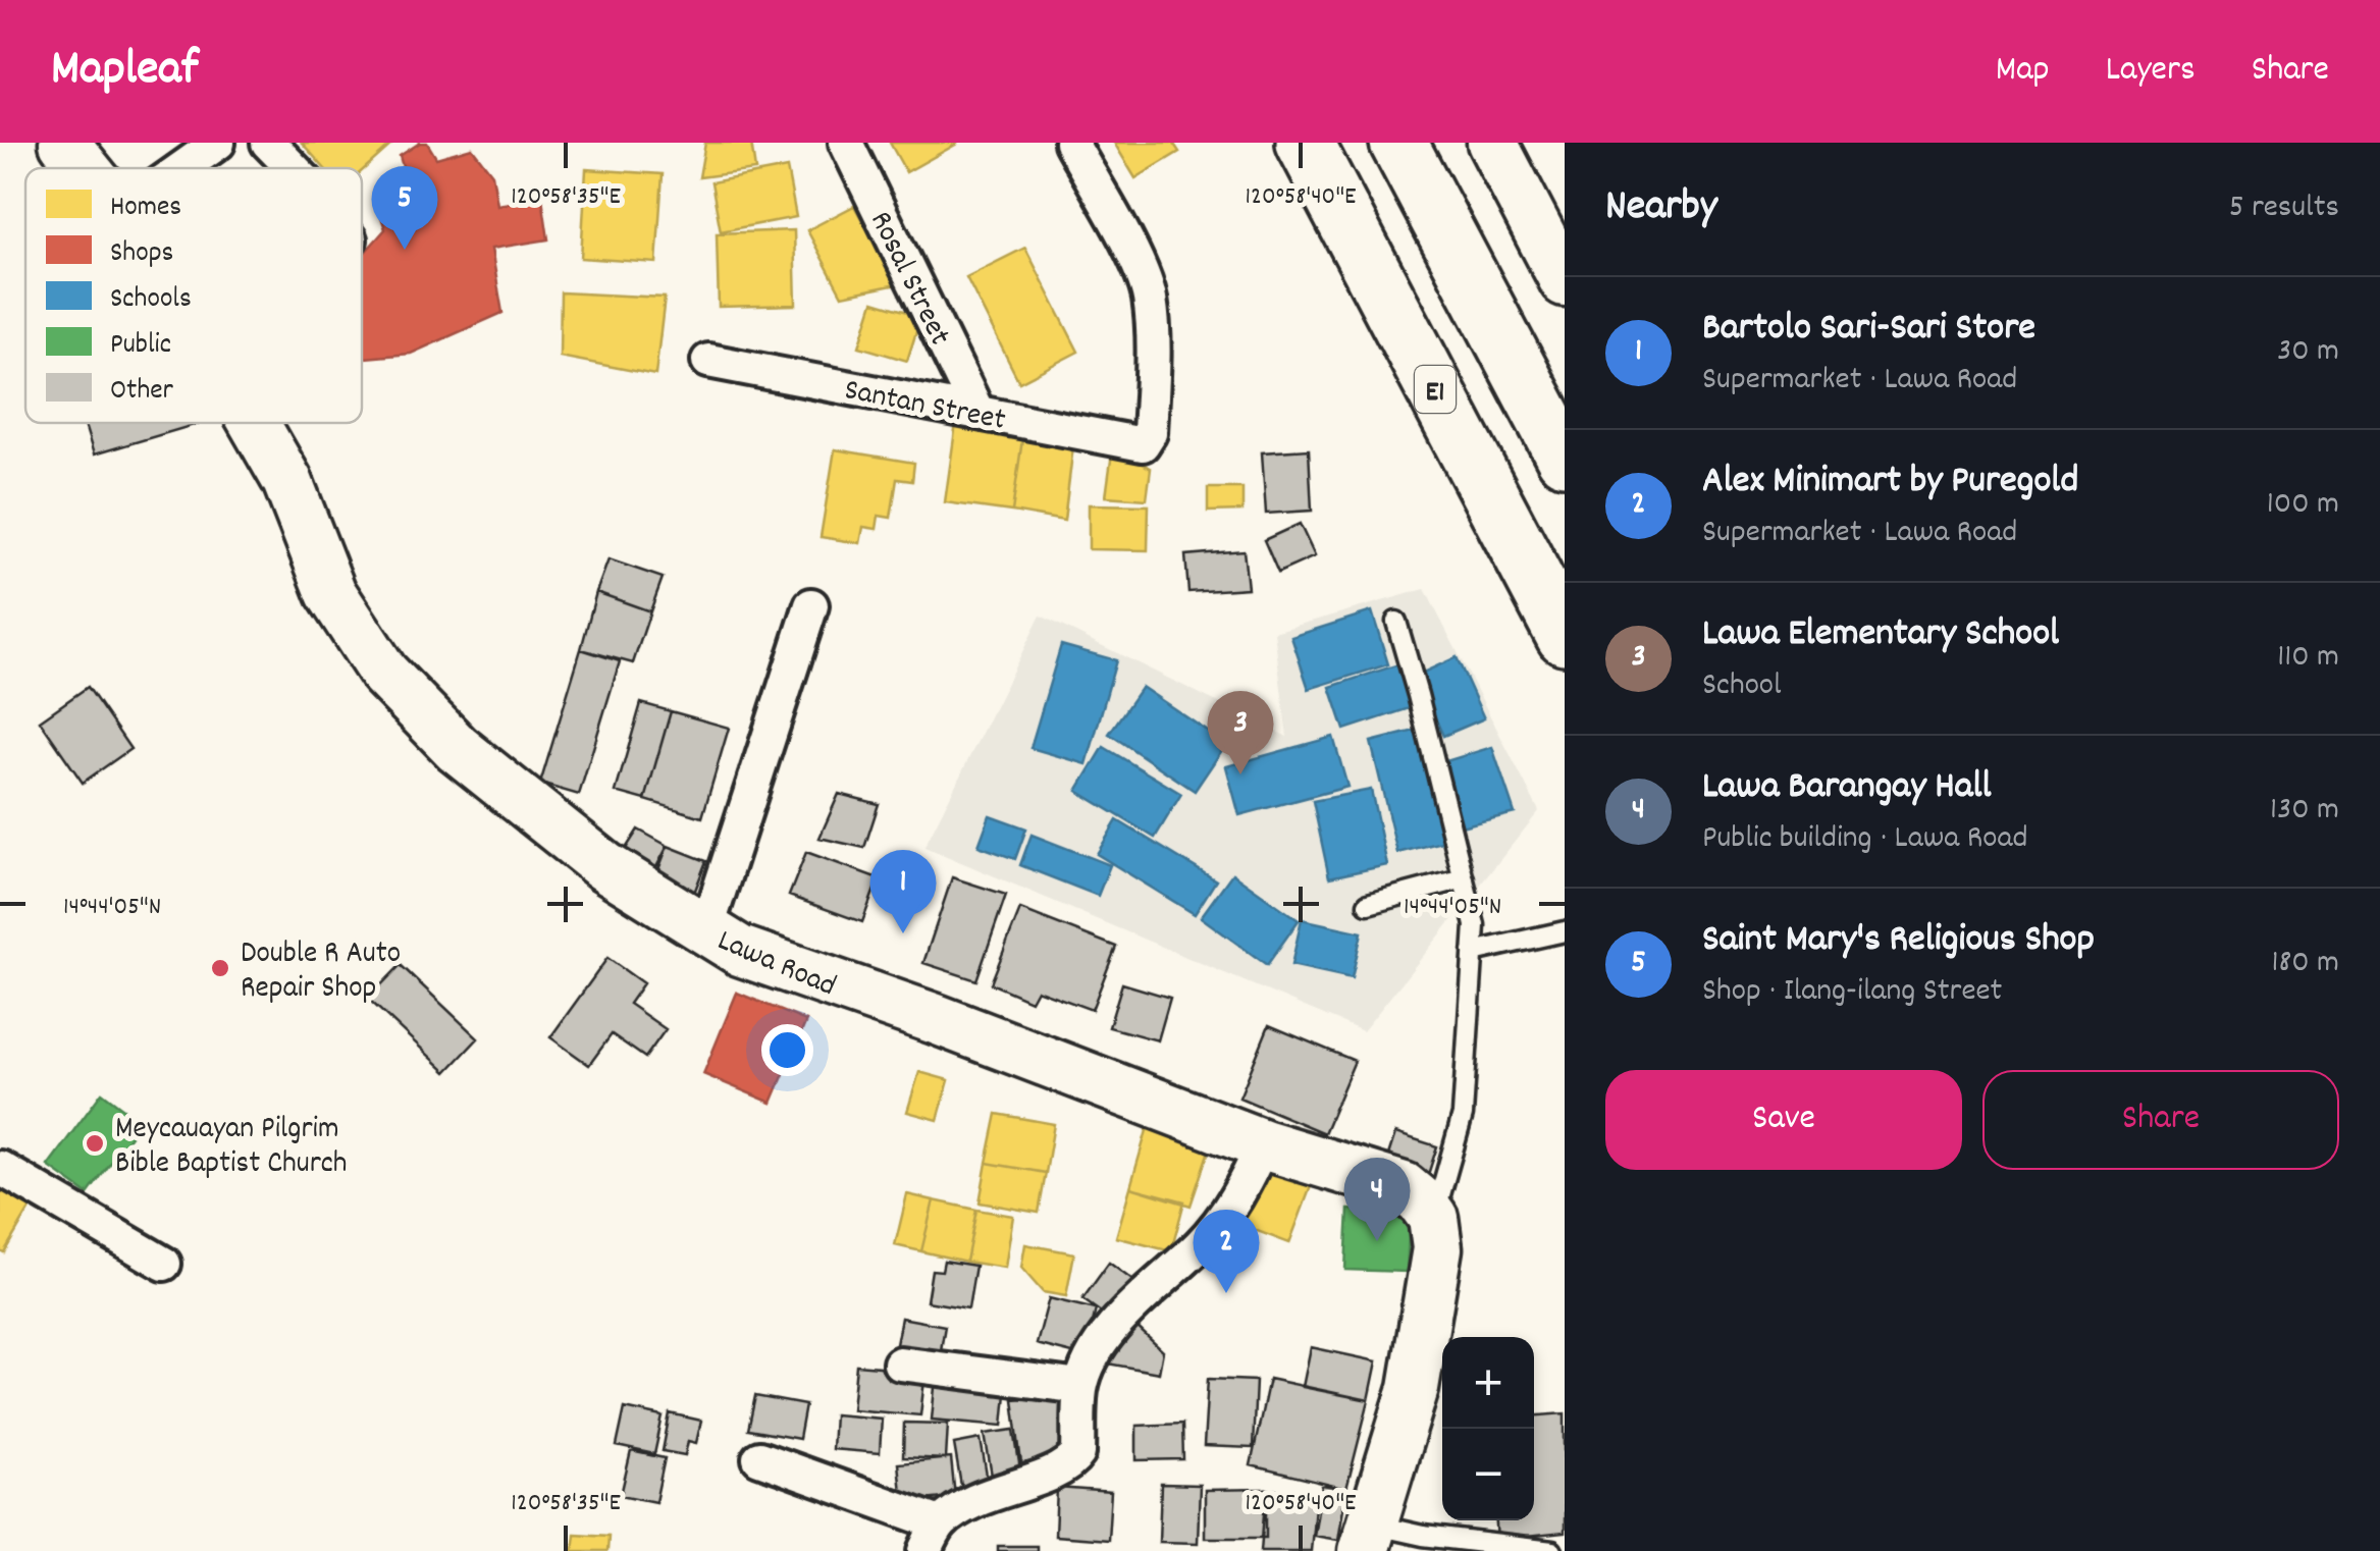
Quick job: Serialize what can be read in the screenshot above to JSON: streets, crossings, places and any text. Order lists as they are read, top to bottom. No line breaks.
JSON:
{"streets":{"highway":["E1"],"street":["Rosal Street","Santan Street","Lawa Road"]},"crossings":[["Rosal Street","Santan Street"]],"places":["Double R Auto Repair Shop","Meycauayan Pilgrim Bible Baptist Church"],"legend":["Homes","Shops","Schools","Public","Other"],"page":{"header":"Mapleaf","nav":["Map","Layers","Share"],"heading":["Nearby","5 results"],"pins":["5","3","1","4","2"],"list":[{"mark":"1","name":"Bartolo Sari-Sari Store","note":"Supermarket · Lawa Road","value":"30 m"},{"mark":"2","name":"Alex Minimart by Puregold","note":"Supermarket · Lawa Road","value":"100 m"},{"mark":"3","name":"Lawa Elementary School","note":"School","value":"110 m"},{"mark":"4","name":"Lawa Barangay Hall","note":"Public building · Lawa Road","value":"130 m"},{"mark":"5","name":"Saint Mary's Religious Shop","note":"Shop · Ilang-ilang Street","value":"180 m"}],"buttons":["Save","Share"],"map_buttons":["+","−"]},"coordinates":["120°58'35\"E","120°58'40\"E","14°44'05\"N"]}
